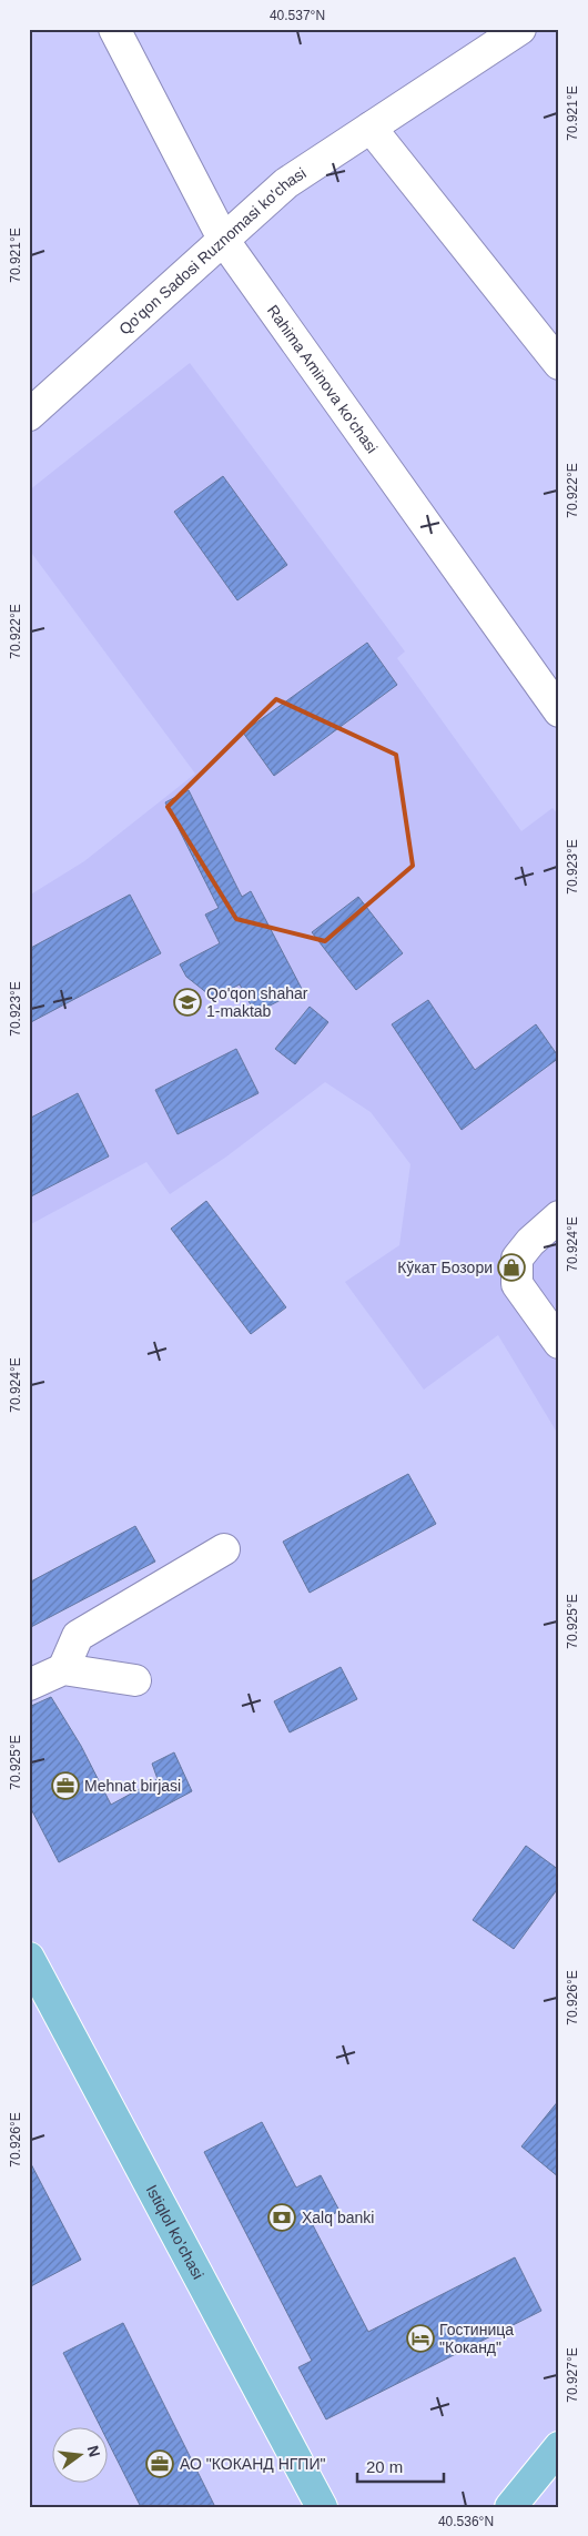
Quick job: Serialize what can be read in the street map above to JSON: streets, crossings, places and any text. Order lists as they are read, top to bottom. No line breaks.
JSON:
{"streets":{"main road":["Istiqlol ko'chasi"],"street":["Qo'qon Sadosi Ruznomasi ko'chasi","Rahima Aminova ko'chasi"]},"crossings":[["Qo'qon Sadosi Ruznomasi ko'chasi","Rahima Aminova ko'chasi"]],"places":{"school or university":["Qo'qon shahar 1-maktab"],"shop":["Кўкат Бозори"],"office":["Mehnat birjasi","АО \"КОКАНД НГПИ\""],"bank":["Xalq banki"],"hotel":["Гостиница \"Коканд\""]},"scale_bar":"20 m","north":"right","coordinates":["40.537°N","70.921°E","70.922°E","70.923°E","70.924°E","70.925°E","70.926°E","70.927°E","40.536°N"]}
